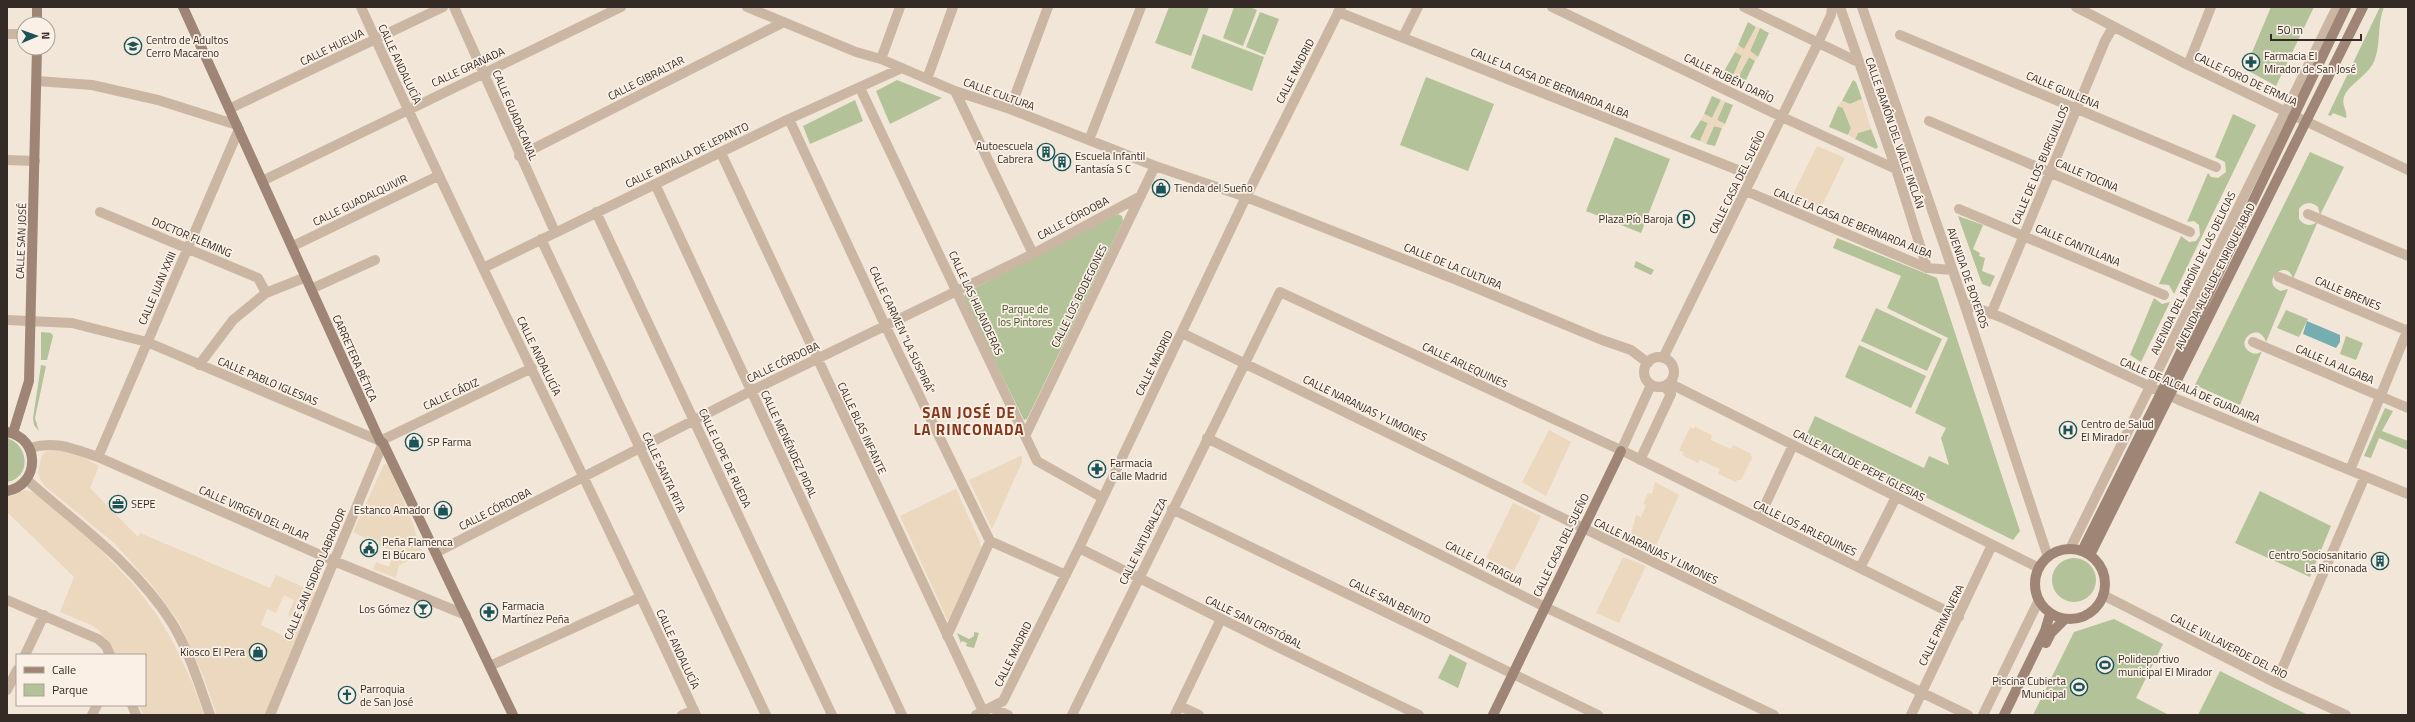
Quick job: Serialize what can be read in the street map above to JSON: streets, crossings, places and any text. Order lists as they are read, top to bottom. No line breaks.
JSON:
{"streets":{"main road":["CALLE CASA DEL SUEÑO","CALLE SAN JOSÉ","AVENIDA ALCALDE ENRIQUE ABAD","CARRETERA BÉTICA"],"street":["CALLE HUELVA","CALLE ANDALUCÍA","CALLE GRANADA","CALLE MADRID","CALLE GIBRALTAR","CALLE RUBÉN DARÍO","CALLE FORO DE ERMUA","CALLE LA CASA DE BERNARDA ALBA","CALLE GUILLENA","CALLE CULTURA","CALLE GUADACANAL","CALLE RAMÓN DEL VALLE INCLÁN","CALLE BATALLA DE LEPANTO","CALLE DE LOS BURGUILLOS","CALLE TOCINA","CALLE GUADALQUIVIR","CALLE CÓRDOBA","DOCTOR FLEMING","CALLE CANTILLANA","CALLE DE LA CULTURA","AVENIDA DEL JARDÍN DE LAS DELICIAS","AVENIDA DE BOYEROS","CALLE JUAN XXIII","CALLE BRENES","CALLE LOS BODEGONES","CALLE LAS HILANDERAS","CALLE CARMEN \"LA SUSPIRÁ\"","CALLE LA ALGABA","CALLE ARLEQUINES","CALLE PABLO IGLESIAS","CALLE DE ALCALÁ DE GUADAIRA","CALLE CÁDIZ","CALLE NARANJAS Y LIMONES","CALLE BLAS INFANTE","CALLE MENÉNDEZ PIDAL","CALLE LOPE DE RUEDA","CALLE ALCALDE PEPE IGLESIAS","CALLE SANTA RITA","CALLE VIRGEN DEL PILAR","CALLE LOS ARLEQUINES","CALLE NATURALEZA","CALLE LA FRAGUA","CALLE SAN ISIDRO LABRADOR","CALLE SAN BENITO","CALLE SAN CRISTÓBAL","CALLE PRIMAVERA","CALLE VILLAVERDE DEL RIO"]},"crossings":[["CALLE HUELVA","CALLE ANDALUCÍA"],["CALLE HUELVA","CARRETERA BÉTICA"],["CALLE ANDALUCÍA","CALLE GRANADA"],["CALLE ANDALUCÍA","CALLE BATALLA DE LEPANTO"],["CALLE ANDALUCÍA","CALLE GUADALQUIVIR"],["CALLE ANDALUCÍA","CALLE CÓRDOBA"],["CALLE ANDALUCÍA","CALLE CÁDIZ"],["CALLE GRANADA","CALLE GUADACANAL"],["CALLE GRANADA","CARRETERA BÉTICA"],["CALLE MADRID","CALLE LA CASA DE BERNARDA ALBA"],["CALLE MADRID","CALLE CULTURA"],["CALLE MADRID","CALLE DE LA CULTURA"],["CALLE MADRID","CALLE LAS HILANDERAS"],["CALLE MADRID","CALLE NARANJAS Y LIMONES"],["CALLE MADRID","CALLE BLAS INFANTE"],["CALLE MADRID","CALLE SAN CRISTÓBAL"],["CALLE GIBRALTAR","CALLE CULTURA"],["CALLE GIBRALTAR","CALLE GUADACANAL"],["CALLE RUBÉN DARÍO","CALLE RAMÓN DEL VALLE INCLÁN"],["CALLE RUBÉN DARÍO","CALLE CASA DEL SUEÑO"],["CALLE FORO DE ERMUA","CALLE DE LOS BURGUILLOS"],["CALLE FORO DE ERMUA","AVENIDA DEL JARDÍN DE LAS DELICIAS"],["CALLE FORO DE ERMUA","AVENIDA ALCALDE ENRIQUE ABAD"],["CALLE LA CASA DE BERNARDA ALBA","CALLE RAMÓN DEL VALLE INCLÁN"],["CALLE LA CASA DE BERNARDA ALBA","CALLE CASA DEL SUEÑO"],["CALLE LA CASA DE BERNARDA ALBA","AVENIDA DE BOYEROS"],["CALLE GUILLENA","CALLE DE LOS BURGUILLOS"],["CALLE CULTURA","CALLE BATALLA DE LEPANTO"],["CALLE CULTURA","CALLE DE LA CULTURA"],["CALLE CULTURA","CALLE LOS BODEGONES"],["CALLE GUADACANAL","CALLE BATALLA DE LEPANTO"],["CALLE RAMÓN DEL VALLE INCLÁN","CALLE CASA DEL SUEÑO"],["CALLE BATALLA DE LEPANTO","CALLE LAS HILANDERAS"],["CALLE BATALLA DE LEPANTO","CALLE CARMEN \"LA SUSPIRÁ\""],["CALLE BATALLA DE LEPANTO","CALLE BLAS INFANTE"],["CALLE BATALLA DE LEPANTO","CALLE MENÉNDEZ PIDAL"],["CALLE BATALLA DE LEPANTO","CALLE LOPE DE RUEDA"],["CALLE BATALLA DE LEPANTO","CALLE SANTA RITA"],["CALLE DE LOS BURGUILLOS","CALLE TOCINA"],["CALLE DE LOS BURGUILLOS","CALLE CANTILLANA"],["CALLE DE LOS BURGUILLOS","CALLE DE ALCALÁ DE GUADAIRA"],["CALLE CASA DEL SUEÑO","CALLE DE LA CULTURA"],["CALLE CASA DEL SUEÑO","CALLE ARLEQUINES"],["CALLE CASA DEL SUEÑO","CALLE NARANJAS Y LIMONES"],["CALLE CASA DEL SUEÑO","CALLE ALCALDE PEPE IGLESIAS"],["CALLE CASA DEL SUEÑO","CALLE LA FRAGUA"],["CALLE CASA DEL SUEÑO","CALLE SAN BENITO"],["CALLE GUADALQUIVIR","CARRETERA BÉTICA"],["CALLE CÓRDOBA","CALLE LOS BODEGONES"],["CALLE CÓRDOBA","CALLE LAS HILANDERAS"],["CALLE CÓRDOBA","CALLE CARMEN \"LA SUSPIRÁ\""],["CALLE CÓRDOBA","CARRETERA BÉTICA"],["CALLE CÓRDOBA","CALLE BLAS INFANTE"],["CALLE CÓRDOBA","CALLE MENÉNDEZ PIDAL"],["CALLE CÓRDOBA","CALLE LOPE DE RUEDA"],["CALLE CÓRDOBA","CALLE SANTA RITA"],["DOCTOR FLEMING","CALLE JUAN XXIII"],["CALLE SAN JOSÉ","CALLE PABLO IGLESIAS"],["CALLE DE LA CULTURA","CALLE ALCALDE PEPE IGLESIAS"],["AVENIDA DEL JARDÍN DE LAS DELICIAS","AVENIDA ALCALDE ENRIQUE ABAD"],["AVENIDA DEL JARDÍN DE LAS DELICIAS","AVENIDA DE BOYEROS"],["AVENIDA DEL JARDÍN DE LAS DELICIAS","CALLE DE ALCALÁ DE GUADAIRA"],["AVENIDA DEL JARDÍN DE LAS DELICIAS","CALLE ALCALDE PEPE IGLESIAS"],["AVENIDA DEL JARDÍN DE LAS DELICIAS","CALLE VILLAVERDE DEL RIO"],["AVENIDA ALCALDE ENRIQUE ABAD","AVENIDA DE BOYEROS"],["AVENIDA ALCALDE ENRIQUE ABAD","CALLE DE ALCALÁ DE GUADAIRA"],["AVENIDA ALCALDE ENRIQUE ABAD","CALLE ALCALDE PEPE IGLESIAS"],["AVENIDA ALCALDE ENRIQUE ABAD","CALLE VILLAVERDE DEL RIO"],["AVENIDA DE BOYEROS","CALLE DE ALCALÁ DE GUADAIRA"],["AVENIDA DE BOYEROS","CALLE ALCALDE PEPE IGLESIAS"],["AVENIDA DE BOYEROS","CALLE VILLAVERDE DEL RIO"],["CALLE JUAN XXIII","CARRETERA BÉTICA"],["CALLE JUAN XXIII","CALLE PABLO IGLESIAS"],["CALLE JUAN XXIII","CALLE VIRGEN DEL PILAR"],["CALLE LOS BODEGONES","CALLE LAS HILANDERAS"],["CARRETERA BÉTICA","CALLE PABLO IGLESIAS"],["CARRETERA BÉTICA","CALLE CÁDIZ"],["CARRETERA BÉTICA","CALLE VIRGEN DEL PILAR"],["CARRETERA BÉTICA","CALLE SAN ISIDRO LABRADOR"],["CALLE ARLEQUINES","CALLE LOS ARLEQUINES"],["CALLE ARLEQUINES","CALLE NATURALEZA"],["CALLE PABLO IGLESIAS","CALLE CÁDIZ"],["CALLE PABLO IGLESIAS","CALLE SAN ISIDRO LABRADOR"],["CALLE CÁDIZ","CALLE SAN ISIDRO LABRADOR"],["CALLE NARANJAS Y LIMONES","CALLE NATURALEZA"],["CALLE NARANJAS Y LIMONES","CALLE PRIMAVERA"],["CALLE ALCALDE PEPE IGLESIAS","CALLE PRIMAVERA"],["CALLE ALCALDE PEPE IGLESIAS","CALLE VILLAVERDE DEL RIO"],["CALLE VIRGEN DEL PILAR","CALLE SAN ISIDRO LABRADOR"],["CALLE LOS ARLEQUINES","CALLE PRIMAVERA"],["CALLE NATURALEZA","CALLE LA FRAGUA"],["CALLE NATURALEZA","CALLE SAN BENITO"],["CALLE NATURALEZA","CALLE SAN CRISTÓBAL"]],"districts":["SAN JOSÉ DE LA RINCONADA"],"parks":["Parque de los Pintores"],"places":{"school or university":["Centro de Adultos Cerro Macareno"],"pharmacy":["Farmacia El Mirador de San José","Farmacia Calle Madrid","Farmacia Martínez Peña"],"building":["Autoescuela Cabrera","Escuela Infantil Fantasía S C","Centro Sociosanitario La Rinconada"],"shop":["Tienda del Sueño","SP Farma","Estanco Amador","Kiosco El Pera"],"parking":["Plaza Pío Baroja"],"hospital":["Centro de Salud El Mirador"],"office":["SEPE"],"public building":["Peña Flamenca El Búcaro"],"bar":["Los Gómez"],"sports":["Polideportivo municipal El Mirador","Piscina Cubierta Municipal"],"church":["Parroquia de San José"]},"legend":["Calle","Parque"],"scale_bar":"50 m","north":"right"}
